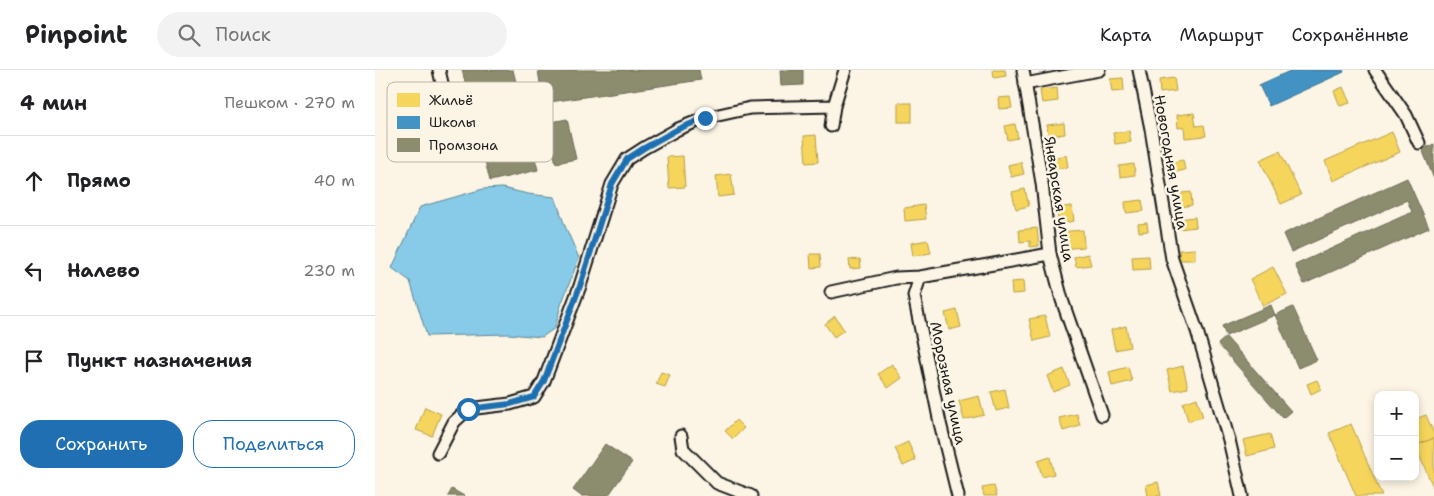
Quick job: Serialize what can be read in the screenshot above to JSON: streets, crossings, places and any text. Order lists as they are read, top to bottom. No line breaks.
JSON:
{"streets":{"street":["Новогодняя улица","Январская улица","Морозная улица"]},"legend":["Жильё","Школы","Промзона"],"page":{"header":"Pinpoint","search":"Поиск","nav":["Карта","Маршрут","Сохранённые"],"heading":["4 мин","Пешком · 270 m"],"list":[["Прямо","40 m"],["Налево","230 m"],"Пункт назначения"],"map_buttons":["+","−"],"buttons":["Сохранить","Поделиться"]}}
